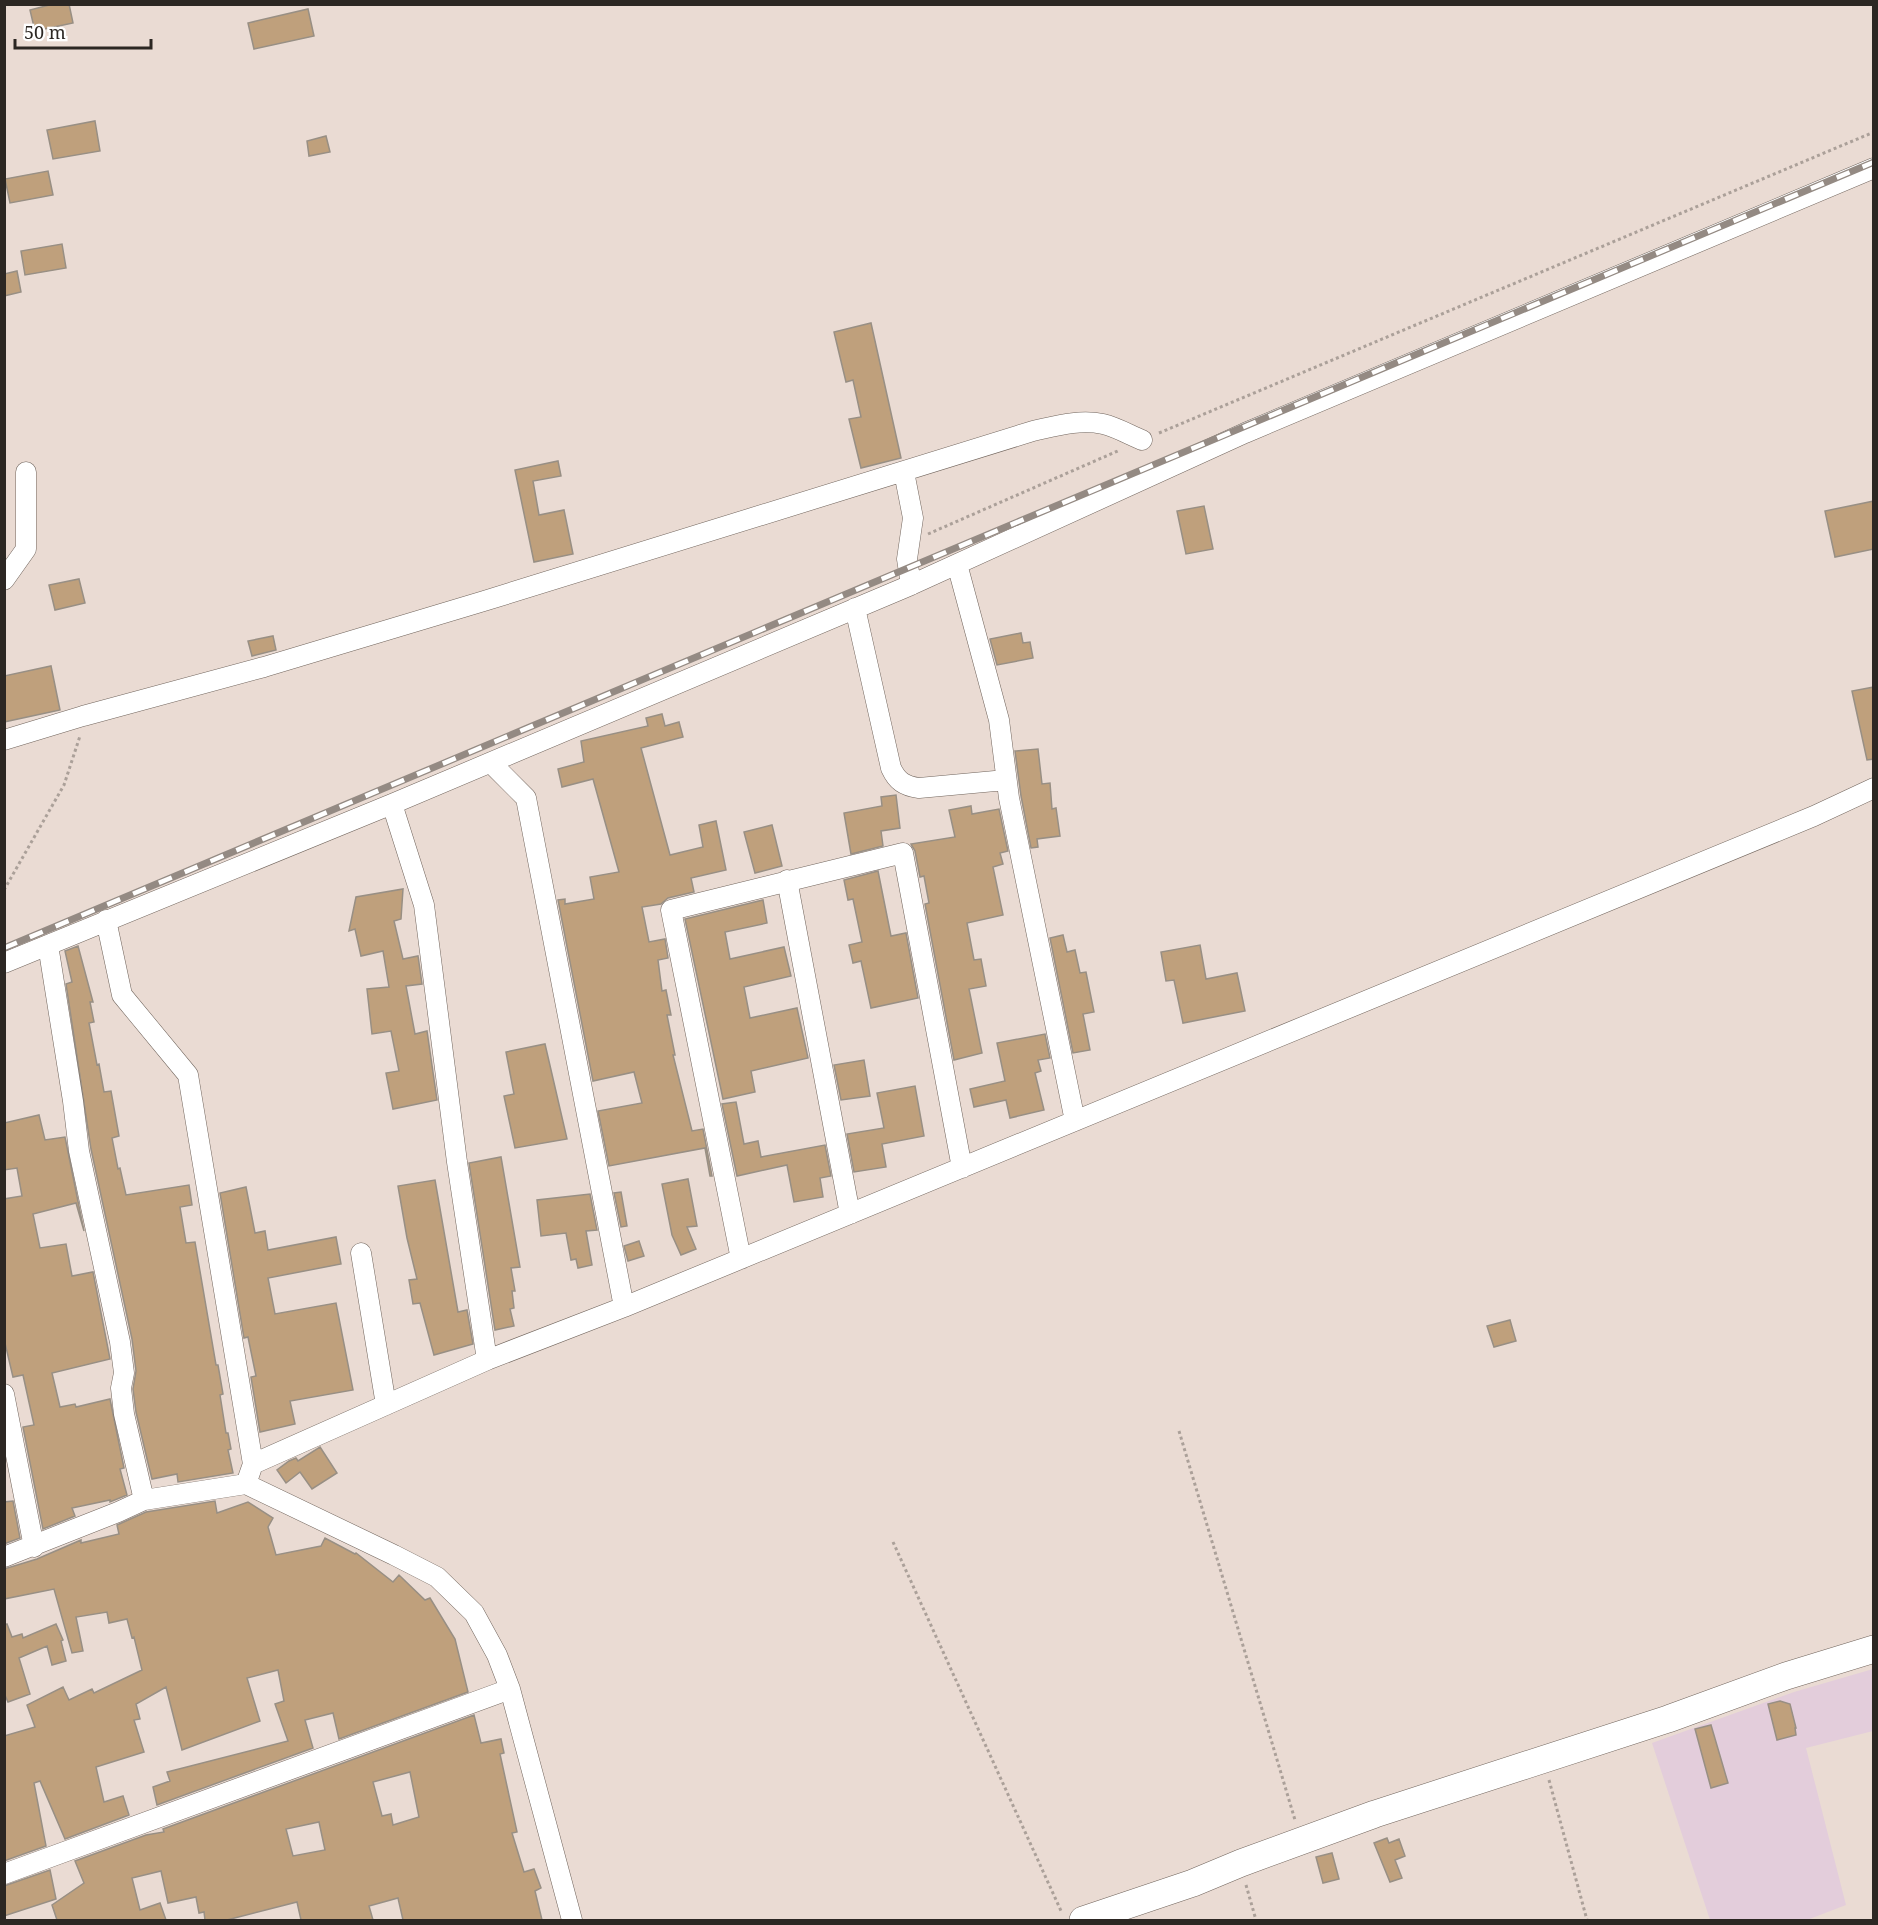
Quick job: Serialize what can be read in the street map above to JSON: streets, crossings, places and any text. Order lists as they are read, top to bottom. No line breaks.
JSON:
{"scale_bar":"50 m"}
